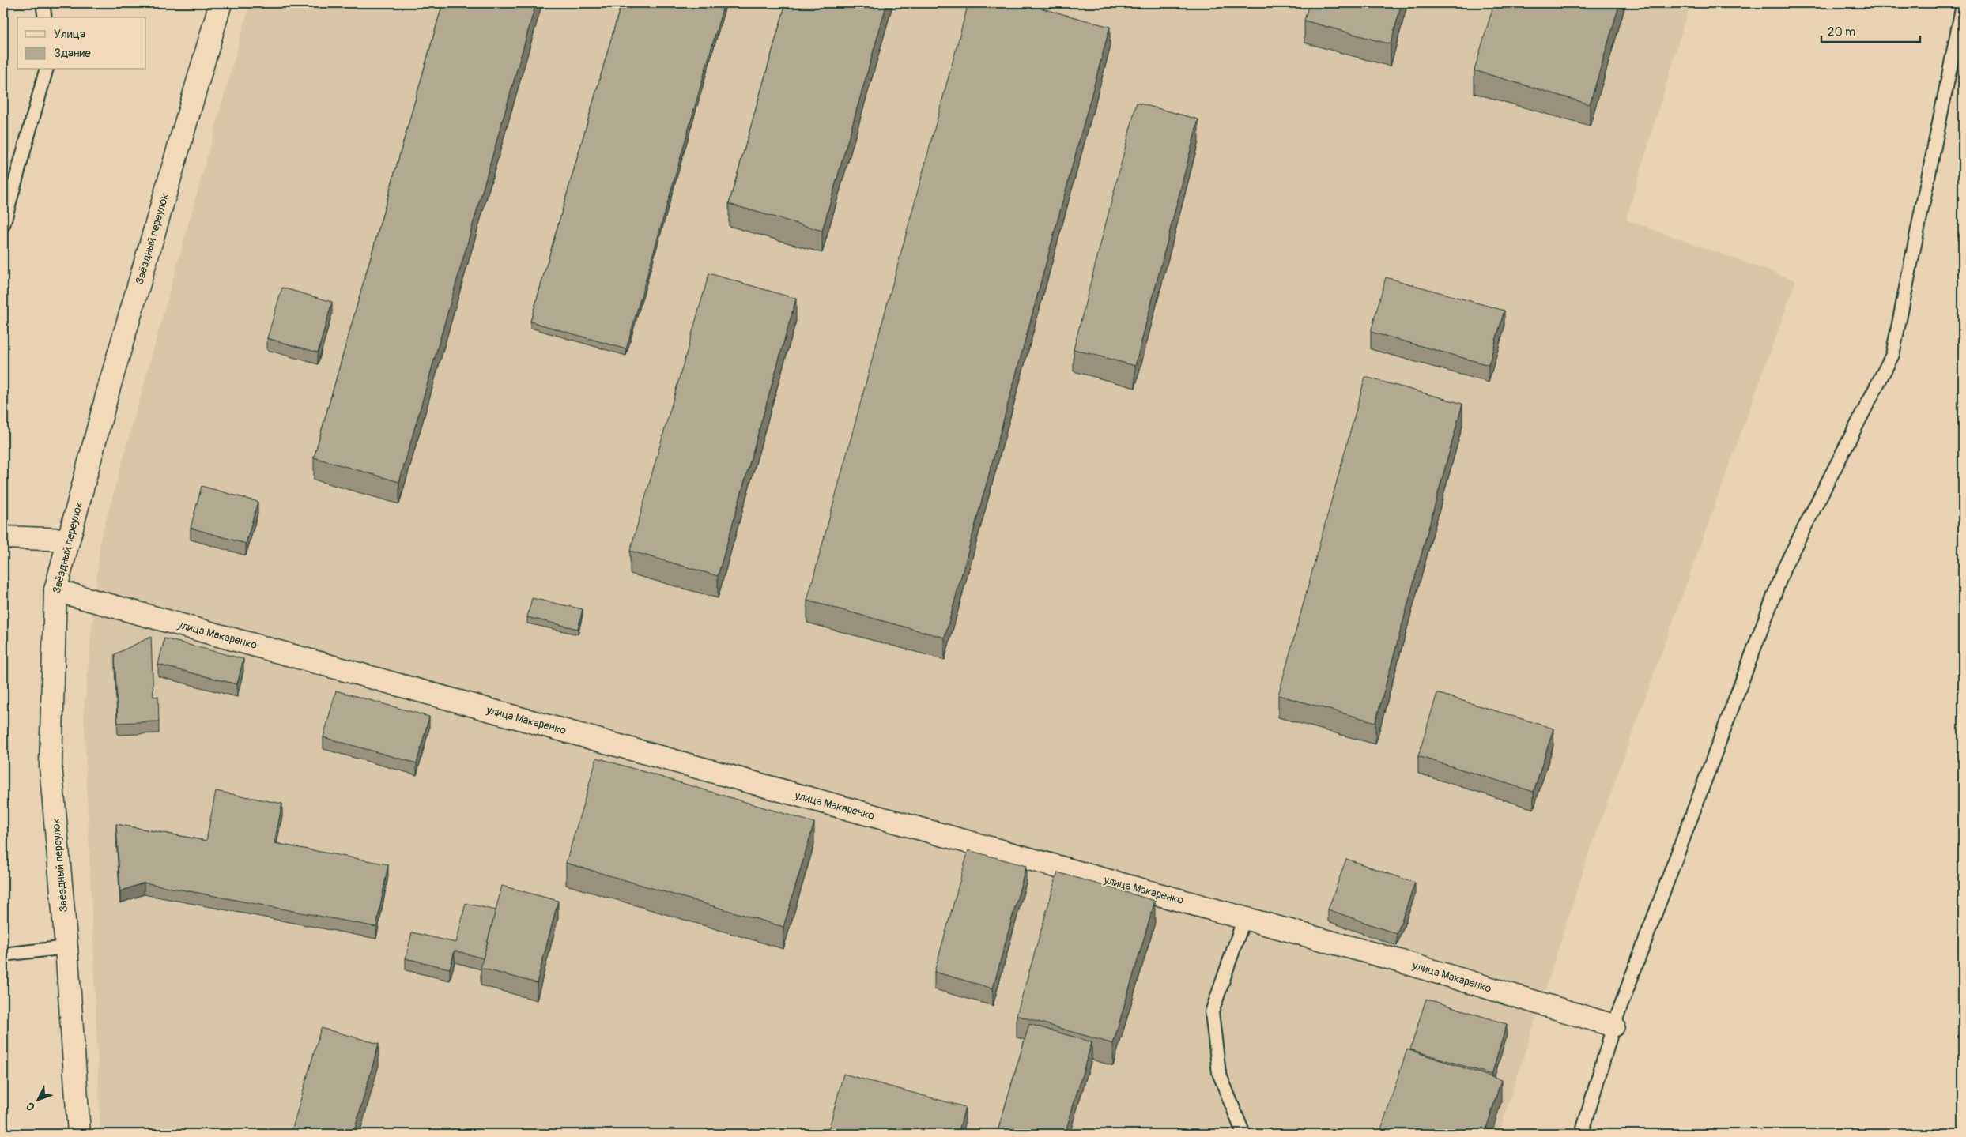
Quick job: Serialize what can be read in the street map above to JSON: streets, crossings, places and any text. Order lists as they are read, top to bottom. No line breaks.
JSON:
{"streets":{"street":["Звёздный переулок","улица Макаренко"]},"crossings":[["Звёздный переулок","улица Макаренко"]],"legend":["Улица","Здание"],"scale_bar":"20 m","north":"bottom left"}
